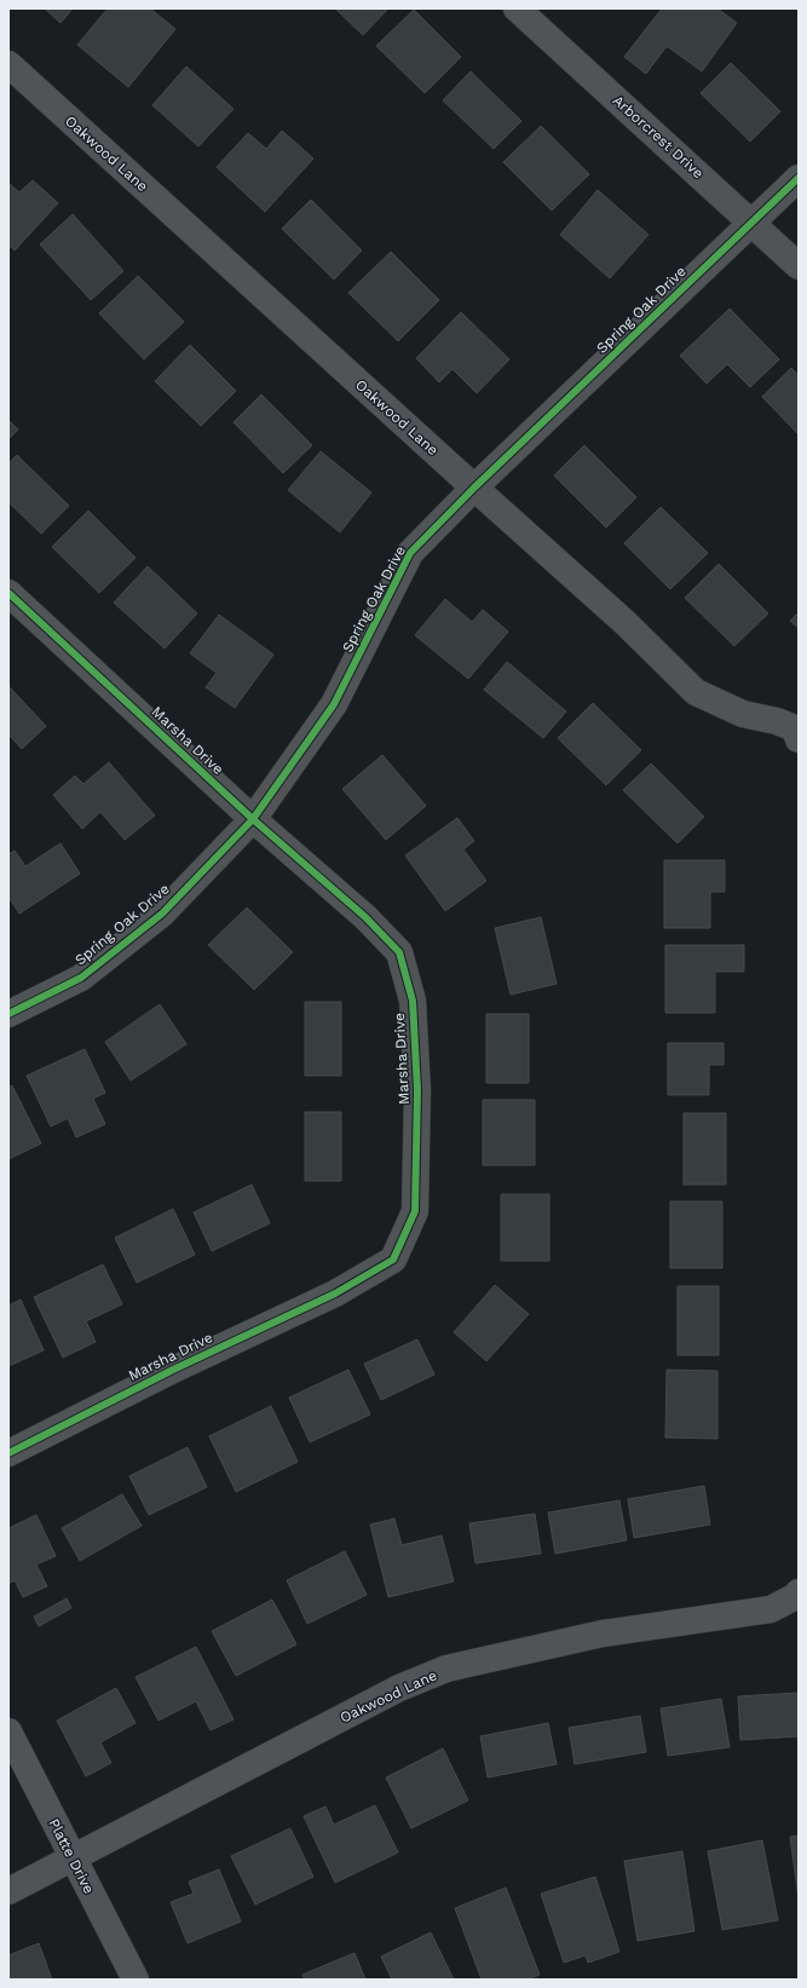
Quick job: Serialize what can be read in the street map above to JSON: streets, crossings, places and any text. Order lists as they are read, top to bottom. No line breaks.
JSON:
{"streets":{"street":["Arborcrest Drive","Oakwood Lane","Spring Oak Drive","Marsha Drive","Platte Drive"]},"crossings":[["Arborcrest Drive","Spring Oak Drive"],["Oakwood Lane","Spring Oak Drive"],["Oakwood Lane","Platte Drive"],["Spring Oak Drive","Marsha Drive"]]}
